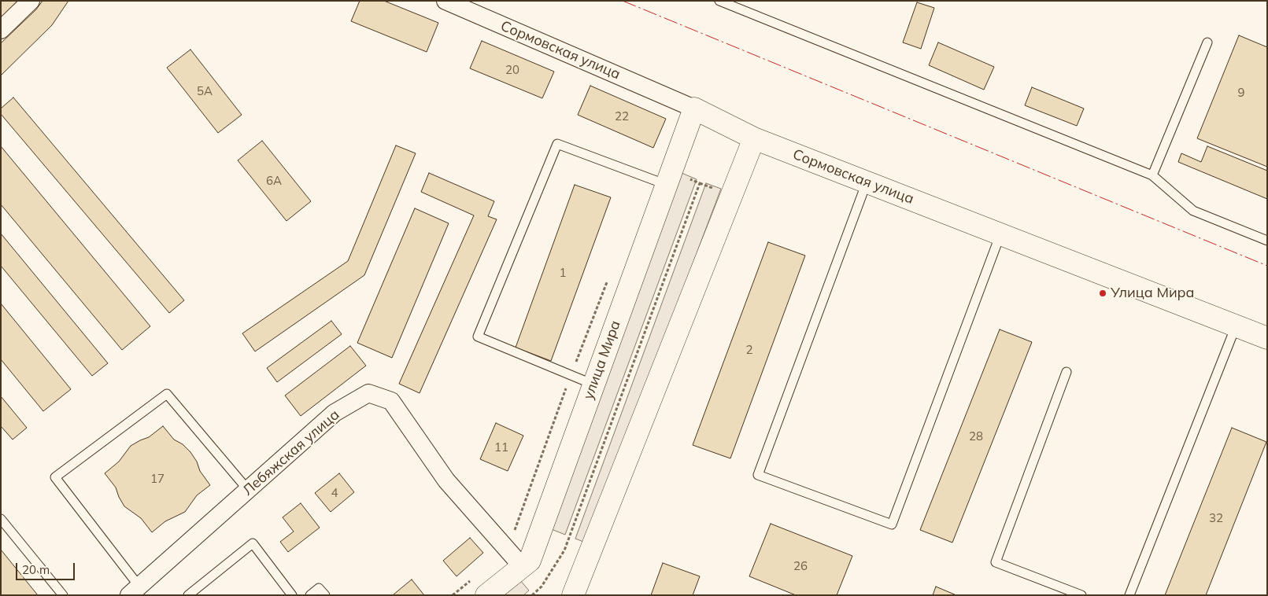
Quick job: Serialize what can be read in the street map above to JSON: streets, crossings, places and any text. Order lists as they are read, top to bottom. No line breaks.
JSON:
{"streets":{"street":["Сормовская улица","улица Мира","Лебяжская улица"]},"crossings":[["Сормовская улица","улица Мира"],["улица Мира","Лебяжская улица"]],"places":["Улица Мира"],"house_numbers":["20","5А","9","22","6А","1","2","28","11","17","4","32","26"],"scale_bar":"20 m"}
